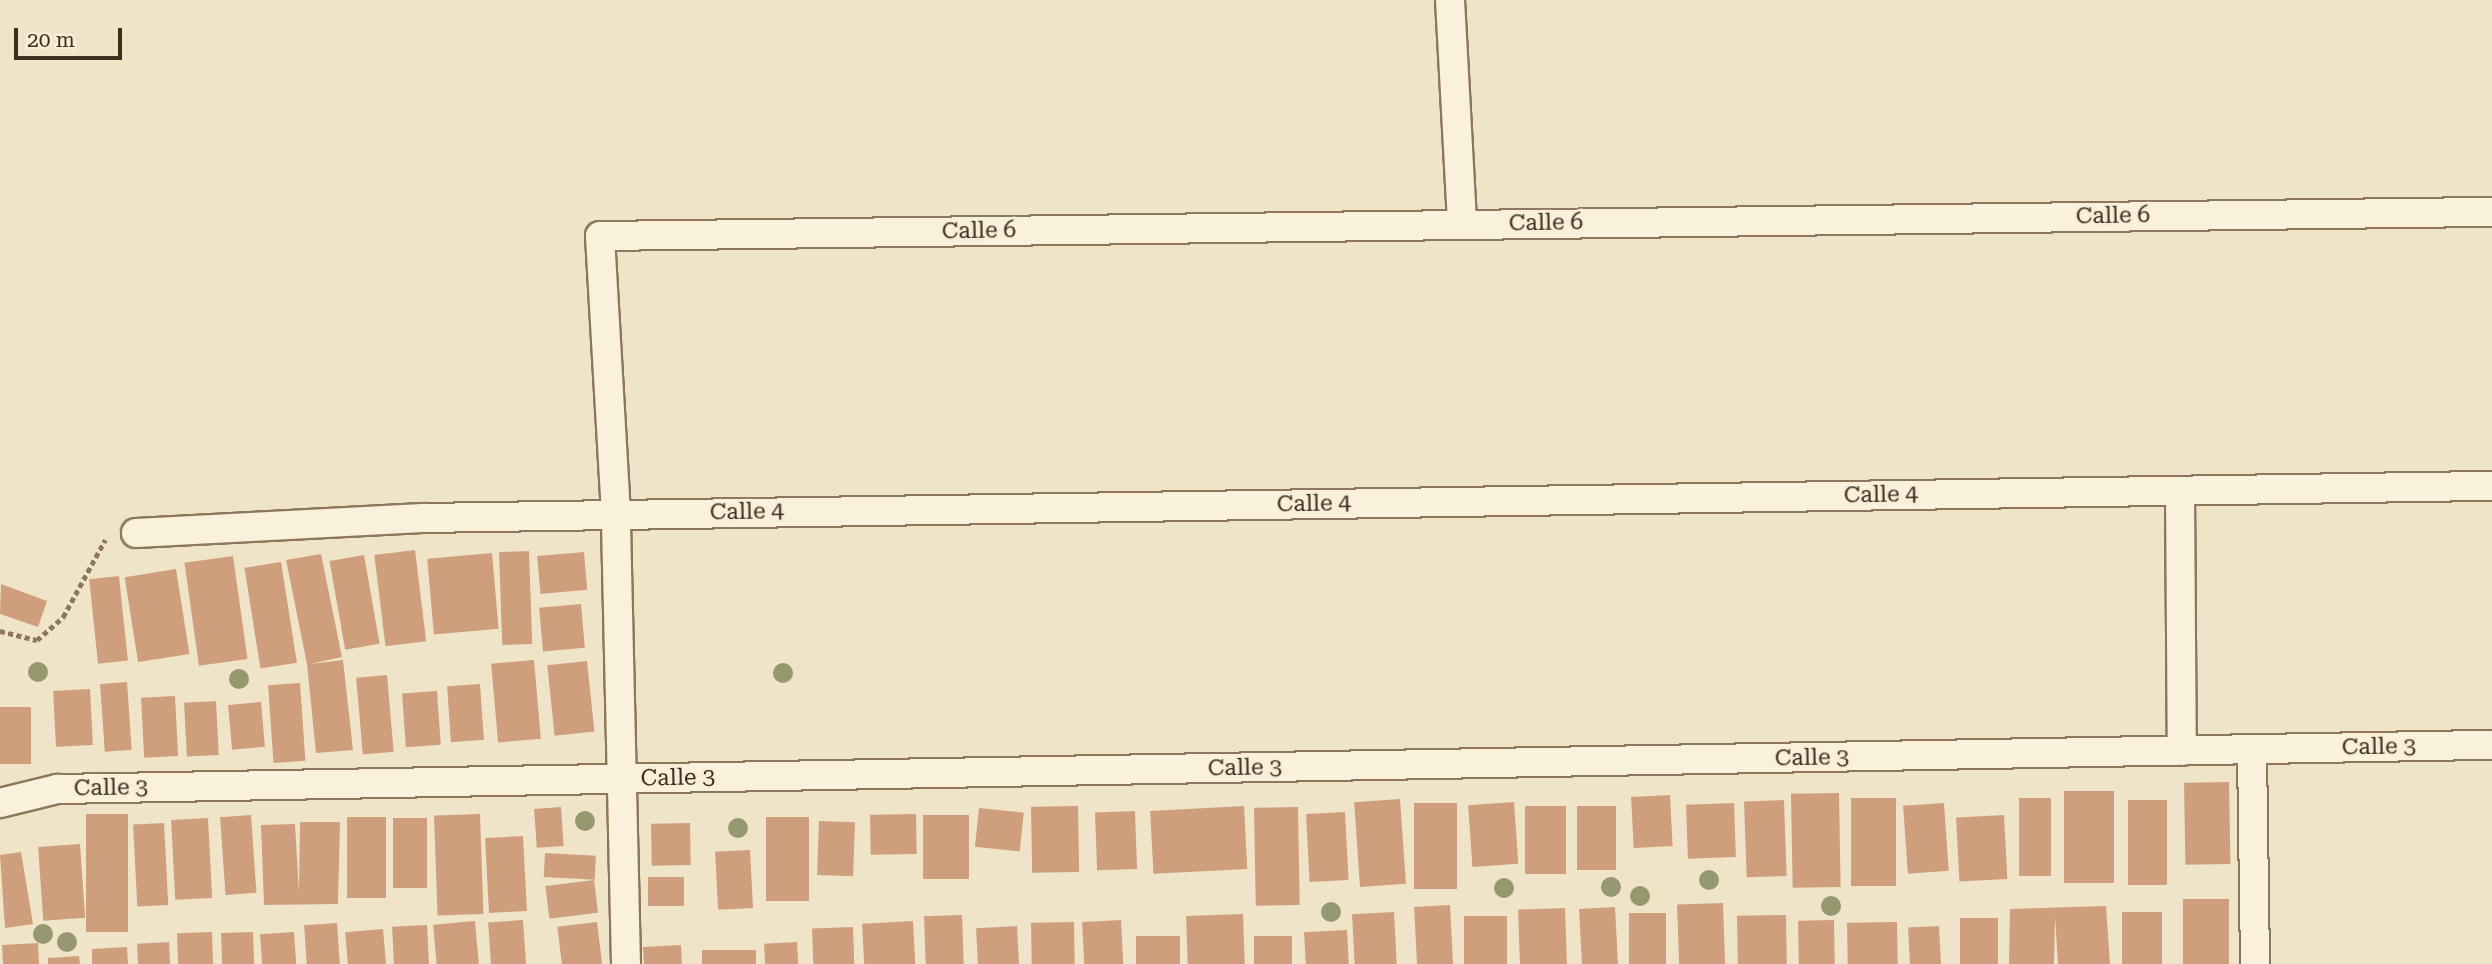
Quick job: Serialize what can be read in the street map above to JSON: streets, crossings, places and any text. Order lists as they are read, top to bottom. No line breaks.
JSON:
{"streets":{"street":["Calle 6","Calle 4","Calle 3"]},"crossings":[["Calle 6","Calle 4"]],"scale_bar":"20 m"}
